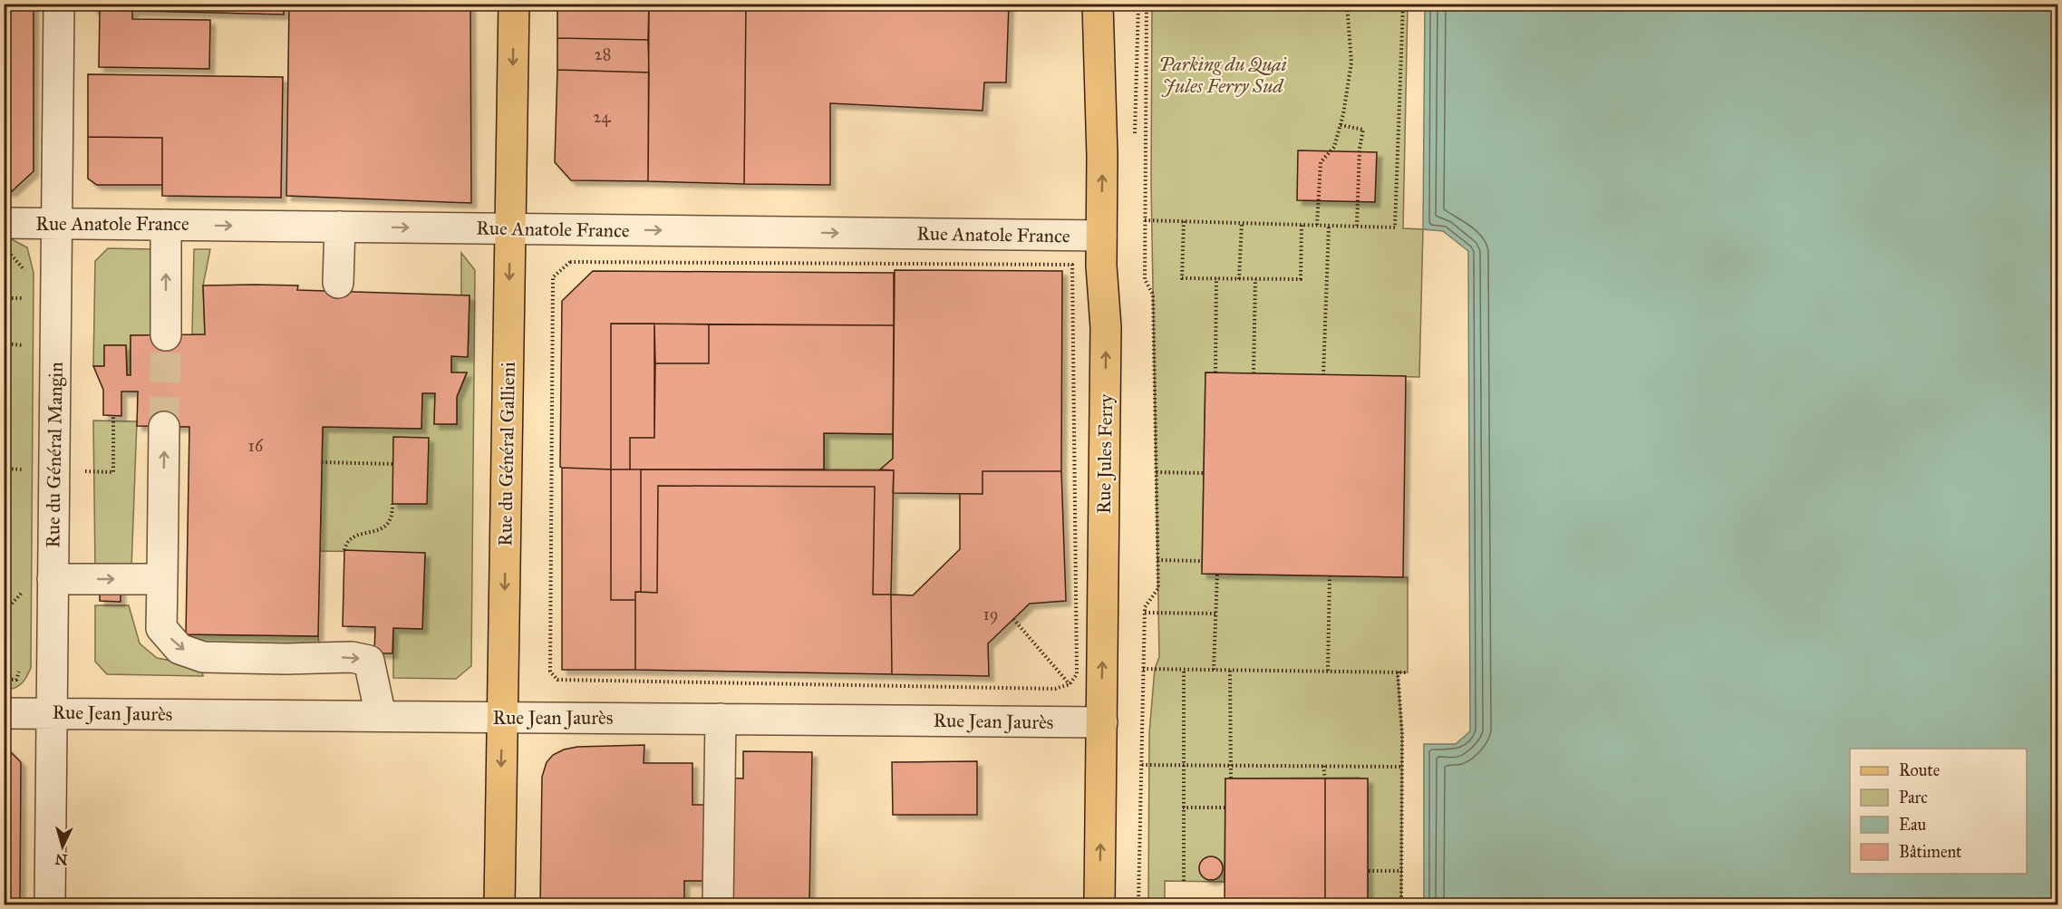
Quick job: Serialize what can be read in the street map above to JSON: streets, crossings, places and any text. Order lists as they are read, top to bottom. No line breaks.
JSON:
{"streets":{"main road":["Rue du Général Gallieni","Rue Jules Ferry"],"street":["Rue Anatole France","Rue du Général Mangin","Rue Jean Jaurès"]},"crossings":[["Rue Anatole France","Rue du Général Gallieni"],["Rue Anatole France","Rue Jules Ferry"],["Rue Anatole France","Rue du Général Mangin"],["Rue du Général Gallieni","Rue Jean Jaurès"],["Rue Jules Ferry","Rue Jean Jaurès"],["Rue du Général Mangin","Rue Jean Jaurès"]],"one_way":["Rue Anatole France","Rue du Général Gallieni","Rue Jules Ferry"],"parks":["Parking du Quai Jules Ferry Sud"],"house_numbers":["28","24","16","19"],"legend":["Route","Parc","Eau","Bâtiment"],"north":"bottom"}
